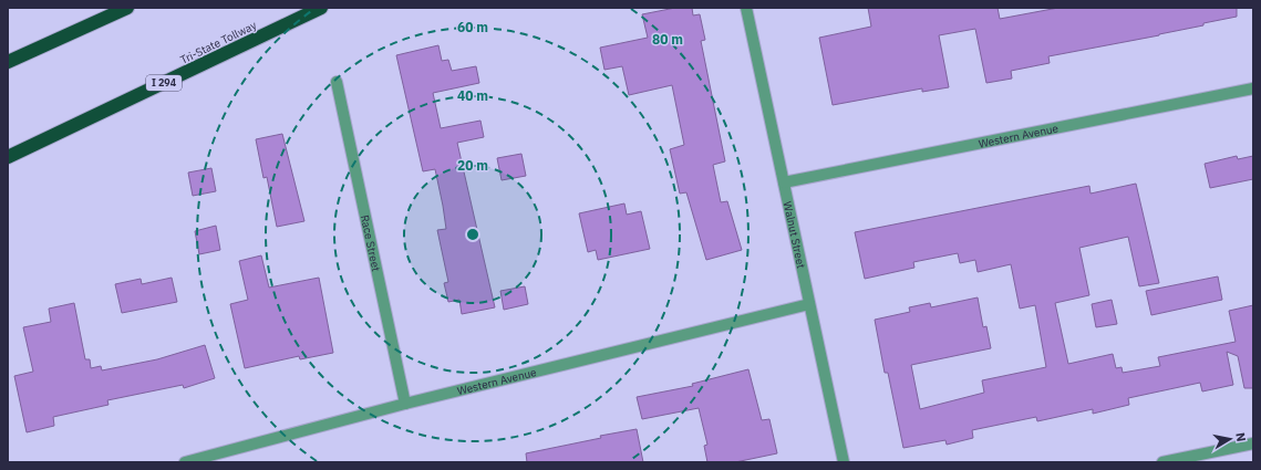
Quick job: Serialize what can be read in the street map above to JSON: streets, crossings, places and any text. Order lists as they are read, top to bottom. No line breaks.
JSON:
{"streets":{"highway":["Tri-State Tollway","I 294"],"street":["Western Avenue","Walnut Street","Race Street"]},"crossings":[["Western Avenue","Walnut Street"],["Western Avenue","Race Street"]],"north":"right","rings":["60 m","80 m","40 m","20 m"]}
